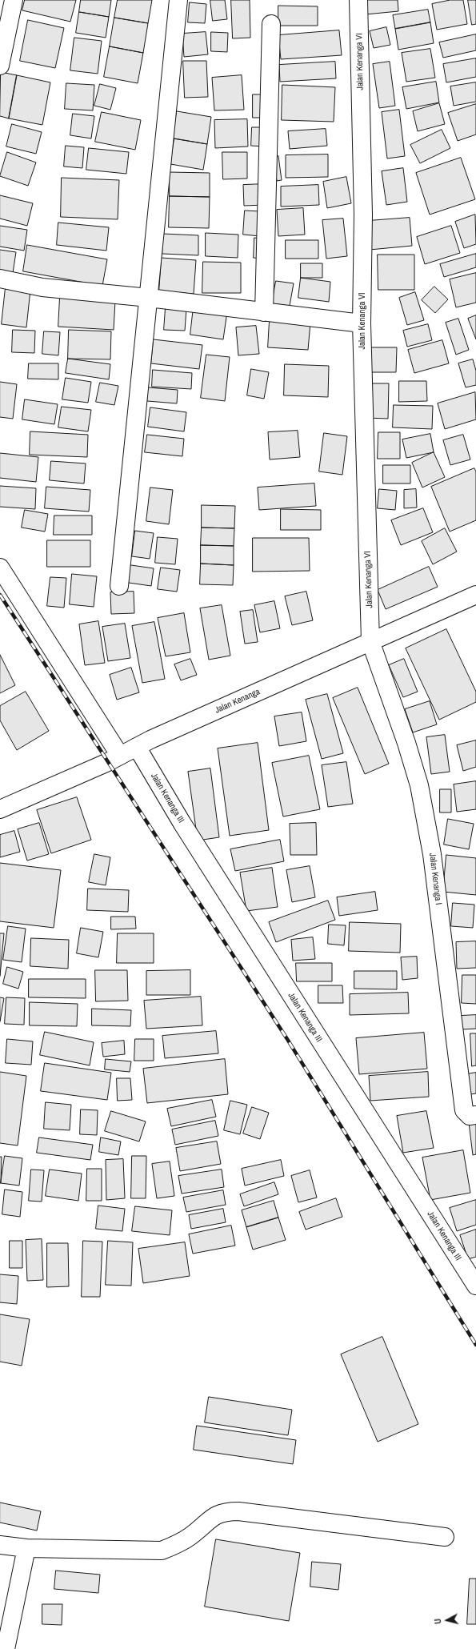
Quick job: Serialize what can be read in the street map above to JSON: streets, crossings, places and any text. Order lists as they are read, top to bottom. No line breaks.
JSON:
{"streets":{"street":["Jalan Kenanga VI","Jalan Kenanga","Jalan Kenanga III","Jalan Kenanga I"]},"crossings":[["Jalan Kenanga VI","Jalan Kenanga"],["Jalan Kenanga VI","Jalan Kenanga I"],["Jalan Kenanga","Jalan Kenanga III"],["Jalan Kenanga","Jalan Kenanga I"]],"north":"left"}
